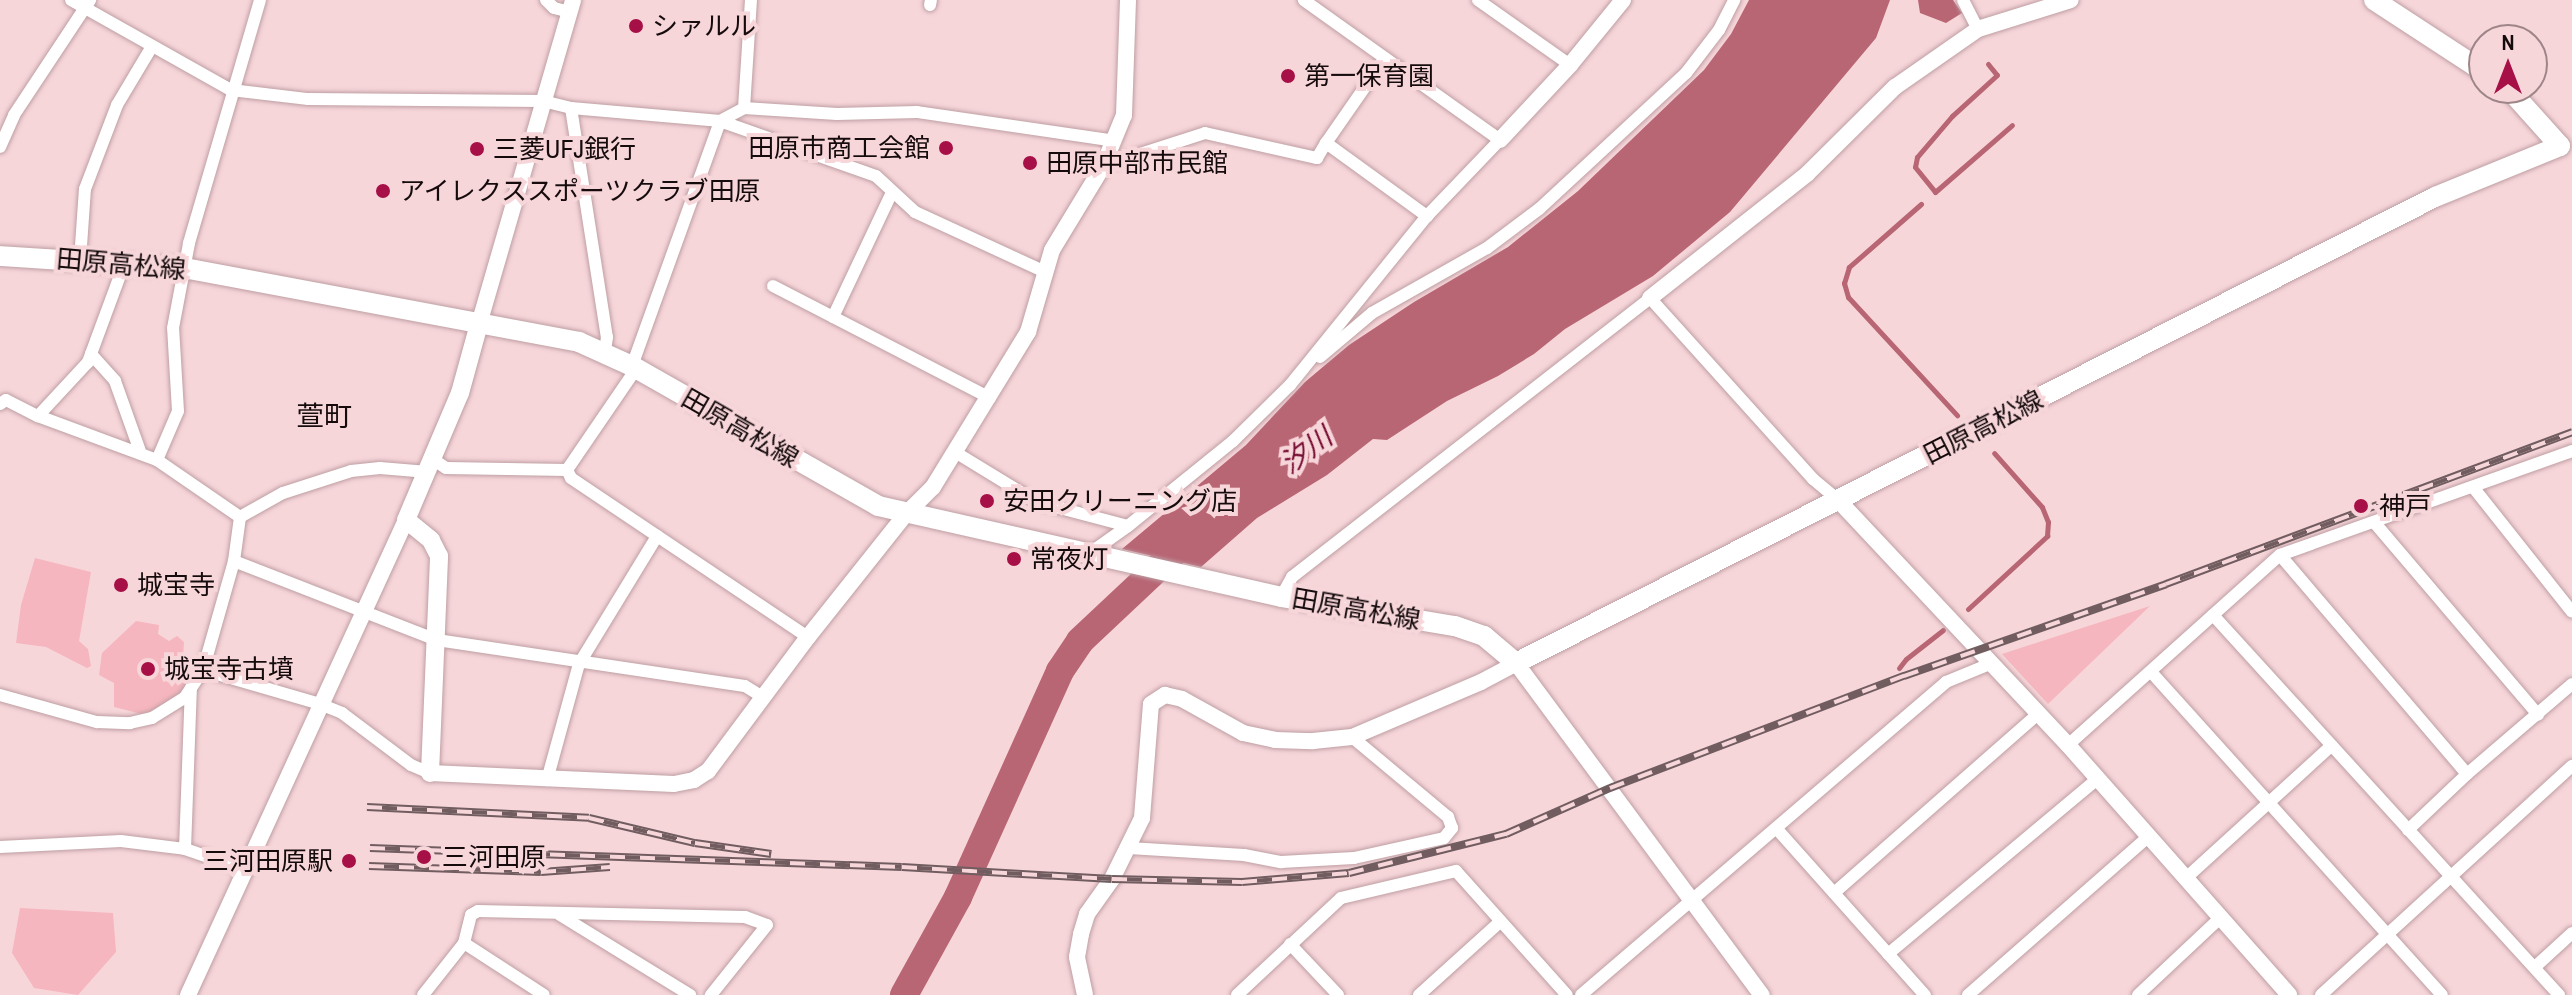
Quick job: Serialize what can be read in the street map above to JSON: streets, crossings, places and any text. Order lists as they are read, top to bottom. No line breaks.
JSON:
{"streets":{"main road":["田原高松線"]},"districts":["萱町"],"water":["汐川"],"places":["シァルル","第一保育園","田原市商工会館","三菱UFJ銀行","田原中部市民館","アイレクススポーツクラブ田原","安田クリーニング店","神戸","常夜灯","城宝寺","城宝寺古墳","三河田原","三河田原駅"],"north":"top"}
